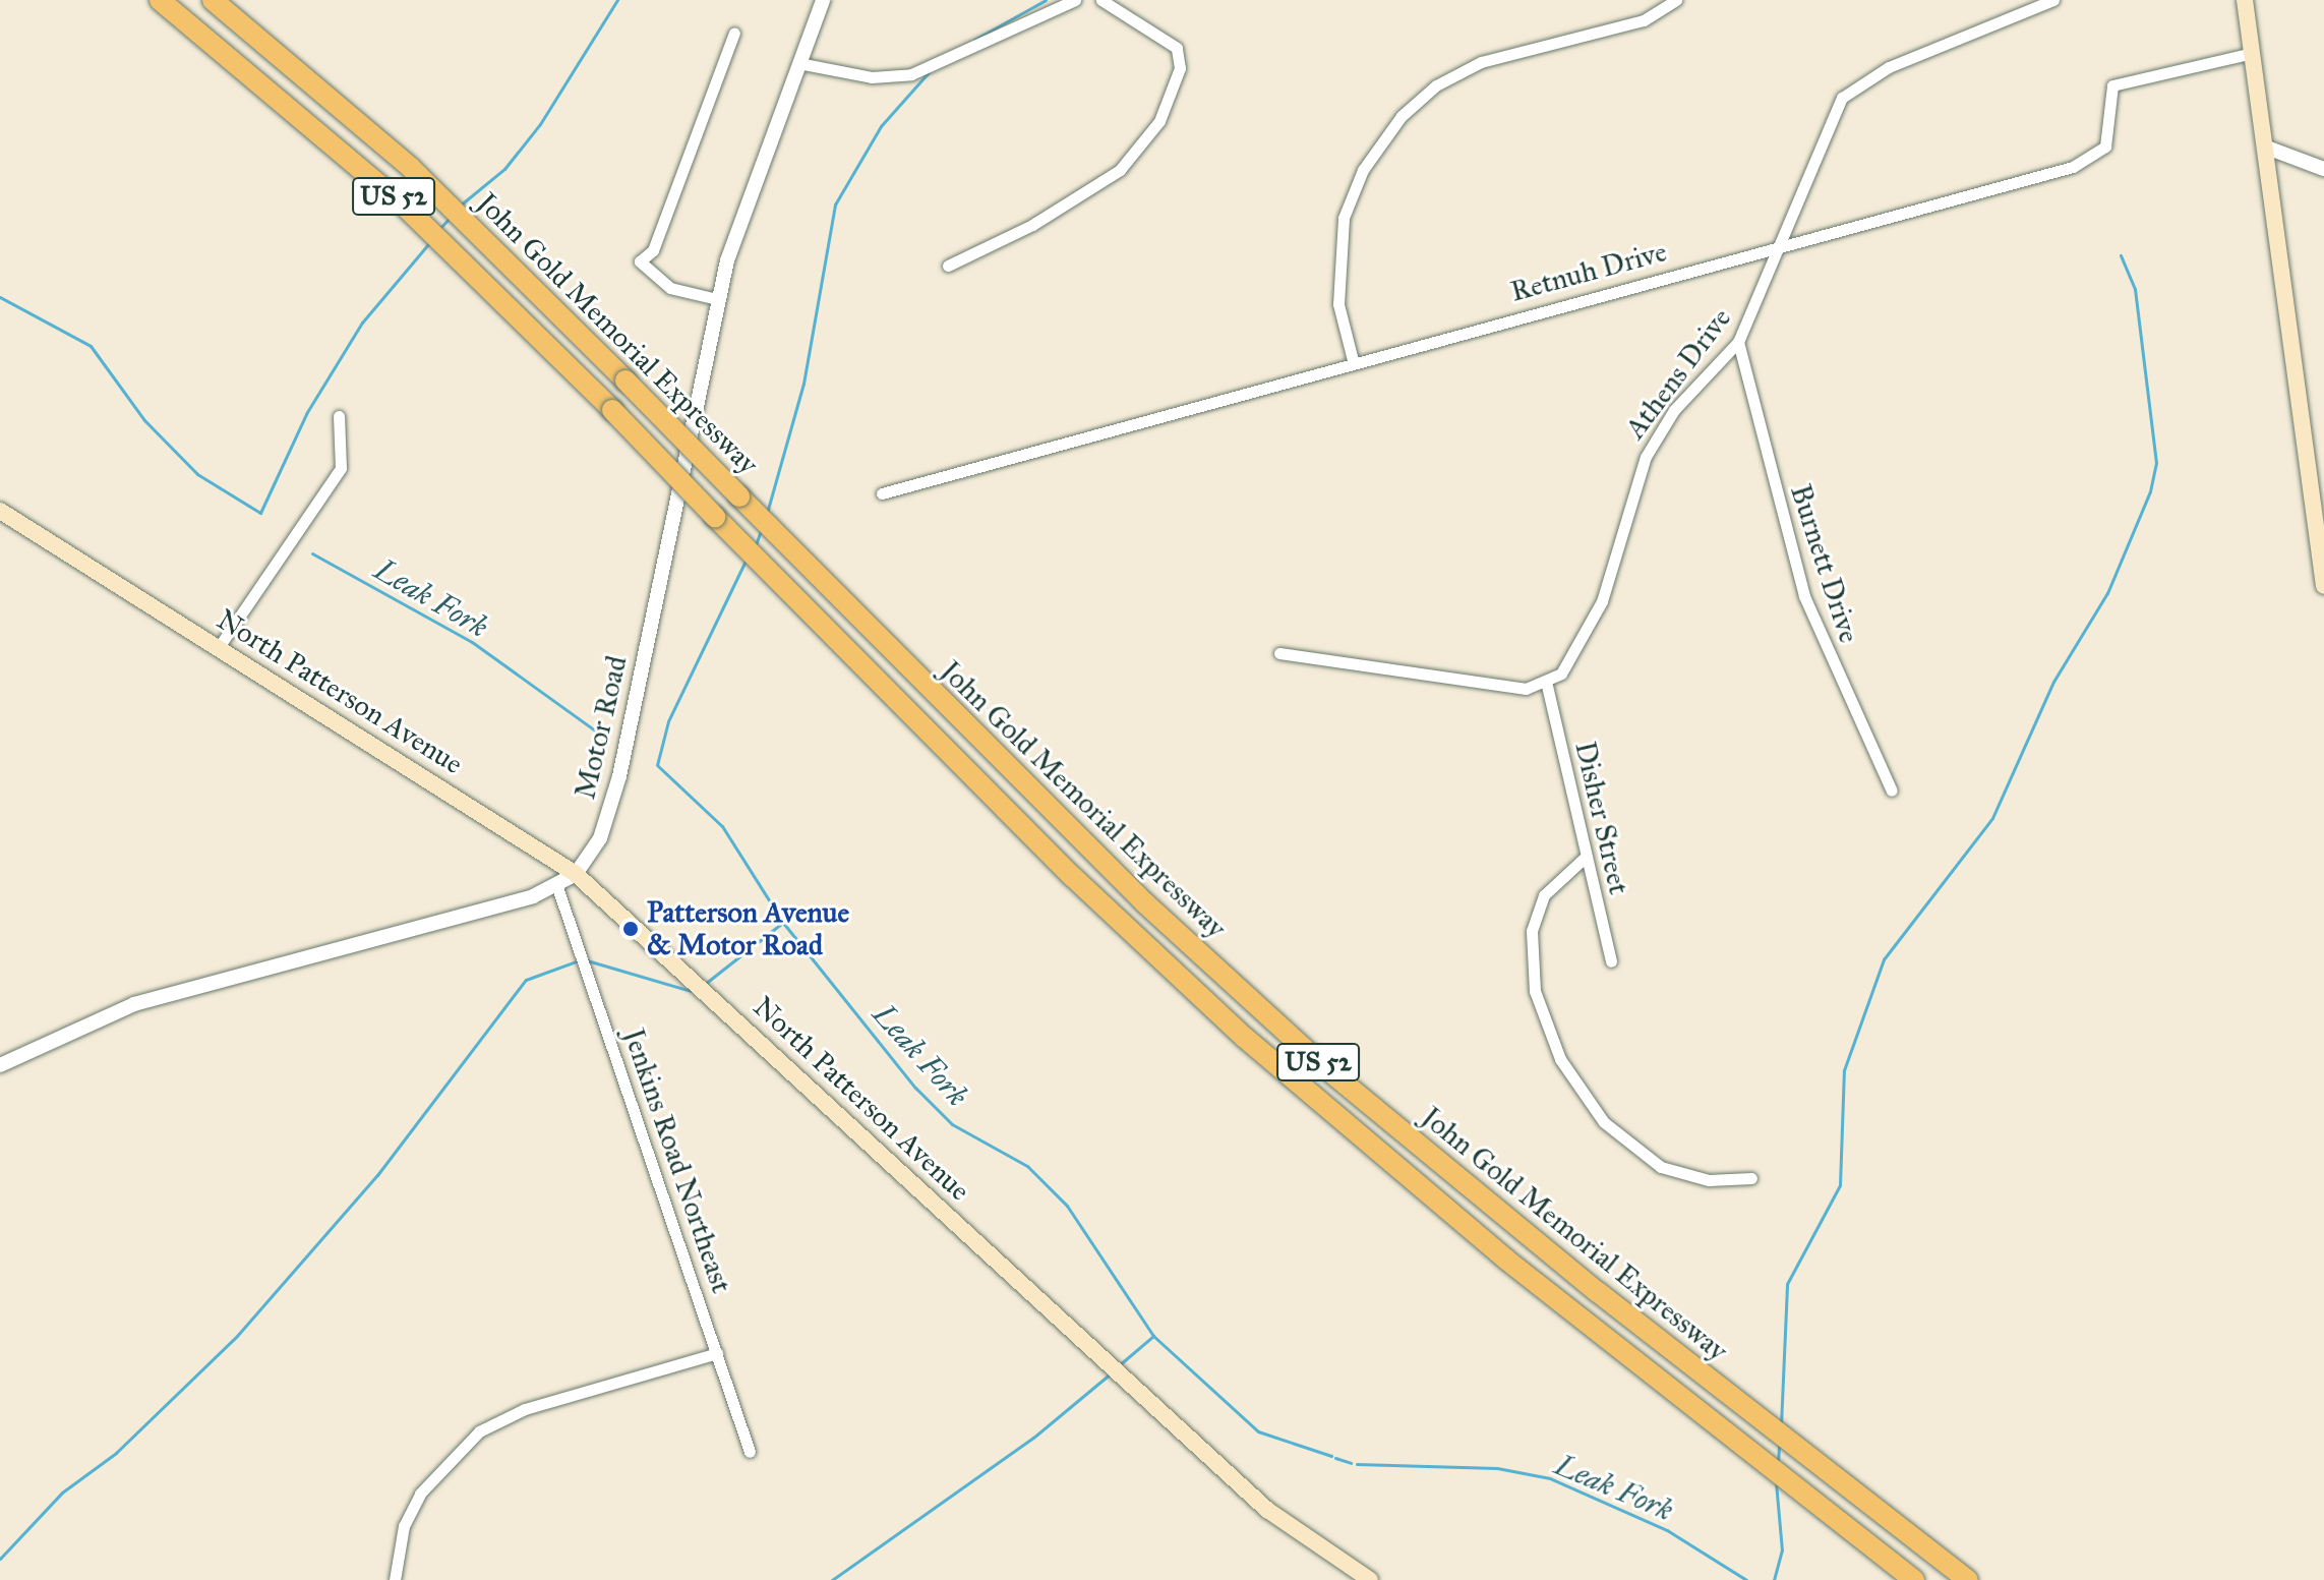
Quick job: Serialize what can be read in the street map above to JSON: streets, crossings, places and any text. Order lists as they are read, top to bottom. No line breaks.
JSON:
{"streets":{"highway":["US 52","John Gold Memorial Expressway"],"main road":["North Patterson Avenue"],"street":["Retnuh Drive","Athens Drive","Burnett Drive","Motor Road","Disher Street","Jenkins Road Northeast"]},"crossings":[["Retnuh Drive","Athens Drive"],["Athens Drive","Burnett Drive"],["Athens Drive","Disher Street"],["North Patterson Avenue","Motor Road"],["Motor Road","Jenkins Road Northeast"]],"water":["Leak Fork"],"places":["Patterson Avenue & Motor Road"]}
